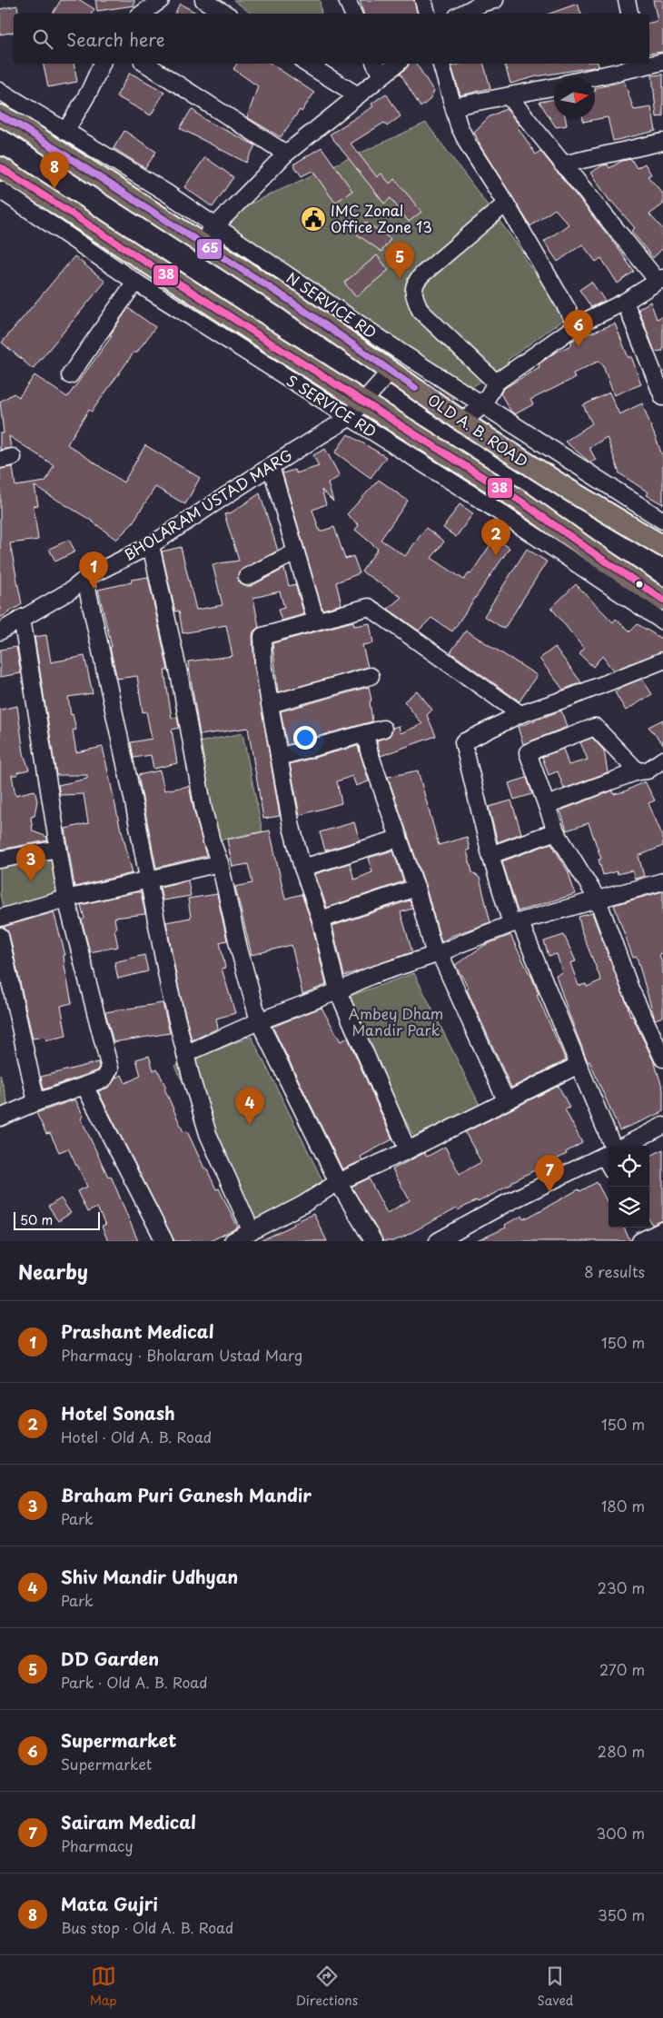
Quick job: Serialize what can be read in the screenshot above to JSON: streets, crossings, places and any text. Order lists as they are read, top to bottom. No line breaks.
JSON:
{"streets":{"main road":["OLD A. B. ROAD"],"street":["N SERVICE RD","S SERVICE RD","BHOLARAM USTAD MARG"]},"crossings":[["S SERVICE RD","BHOLARAM USTAD MARG"],["OLD A. B. ROAD","BHOLARAM USTAD MARG"]],"parks":["Ambey Dham Mandir Park"],"places":{"public building":["IMC Zonal Office Zone 13"]},"lines":["transit line 65","transit line 38"],"scale_bar":"50 m","north":"right","page":{"search":"Search here","pins":["8","5","6","2","1","3","4","7"],"scale":"50 m","heading":["Nearby","8 results"],"list":[{"mark":"1","name":"Prashant Medical","note":"Pharmacy · Bholaram Ustad Marg","value":"150 m"},{"mark":"2","name":"Hotel Sonash","note":"Hotel · Old A. B. Road","value":"150 m"},{"mark":"3","name":"Braham Puri Ganesh Mandir","note":"Park","value":"180 m"},{"mark":"4","name":"Shiv Mandir Udhyan","note":"Park","value":"230 m"},{"mark":"5","name":"DD Garden","note":"Park · Old A. B. Road","value":"270 m"},{"mark":"6","name":"Supermarket","note":"Supermarket","value":"280 m"},{"mark":"7","name":"Sairam Medical","note":"Pharmacy","value":"300 m"},{"mark":"8","name":"Mata Gujri","note":"Bus stop · Old A. B. Road","value":"350 m"}],"nav":["Map","Directions","Saved"]}}
